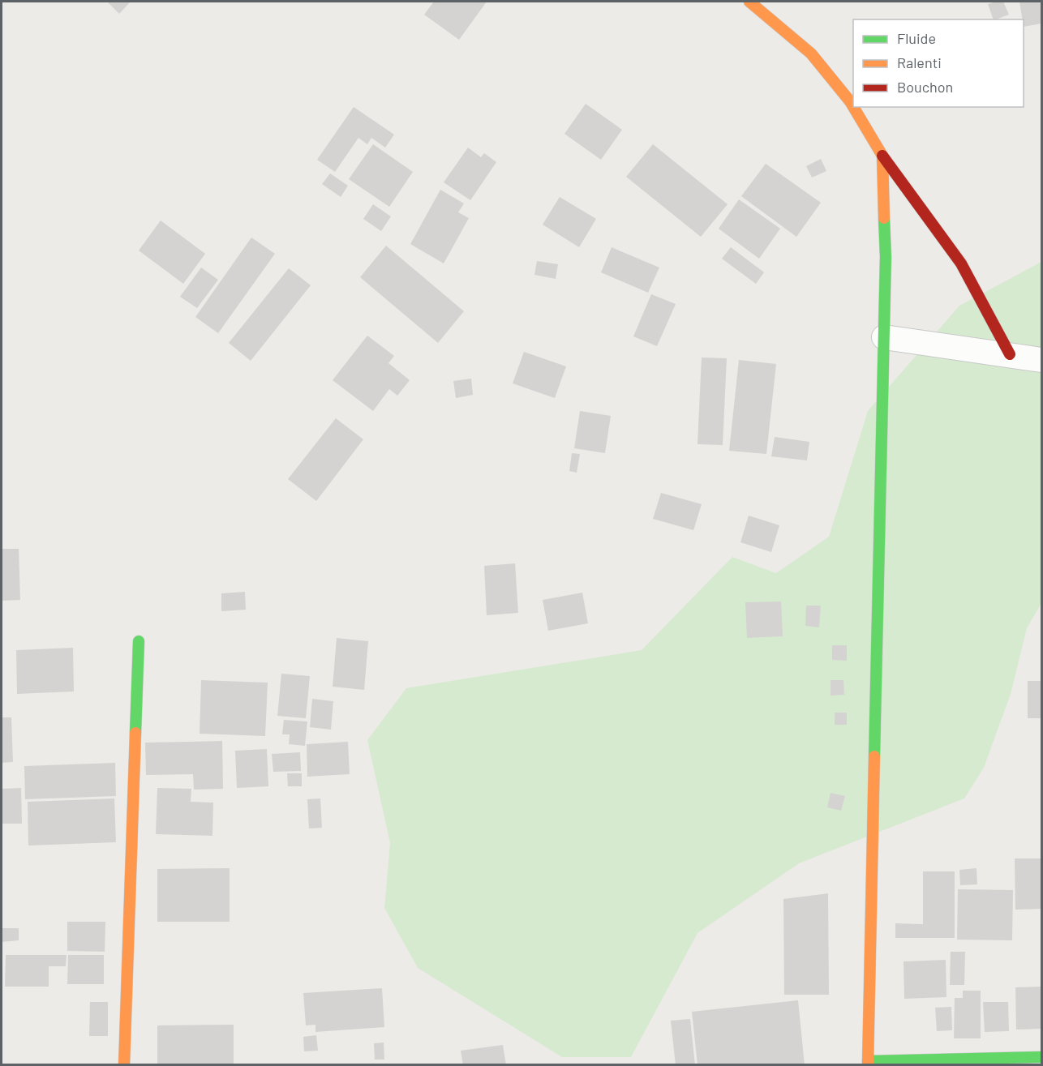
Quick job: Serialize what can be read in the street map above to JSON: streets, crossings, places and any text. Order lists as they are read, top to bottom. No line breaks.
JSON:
{"legend":["Fluide","Ralenti","Bouchon"]}
